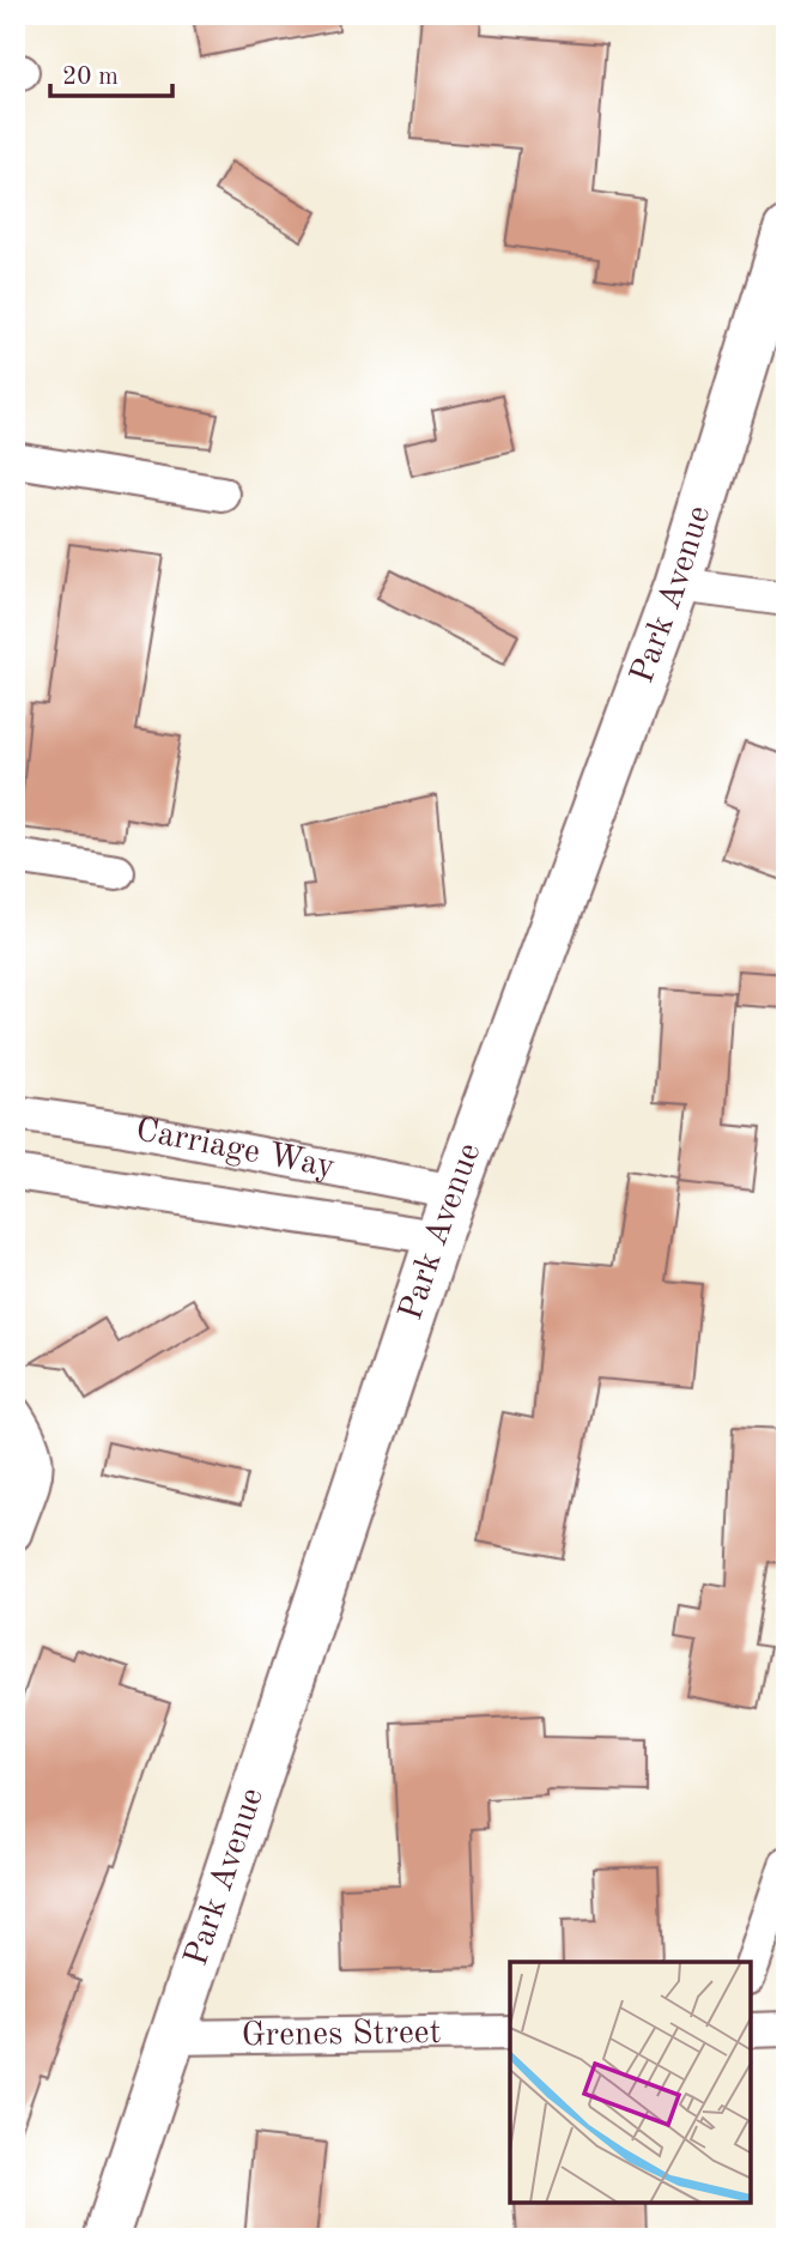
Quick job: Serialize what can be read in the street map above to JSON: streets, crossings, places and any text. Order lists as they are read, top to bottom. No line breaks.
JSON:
{"streets":{"main road":["Park Avenue"],"street":["Carriage Way","Grenes Street"]},"crossings":[["Park Avenue","Carriage Way"],["Park Avenue","Grenes Street"]],"scale_bar":"20 m"}
